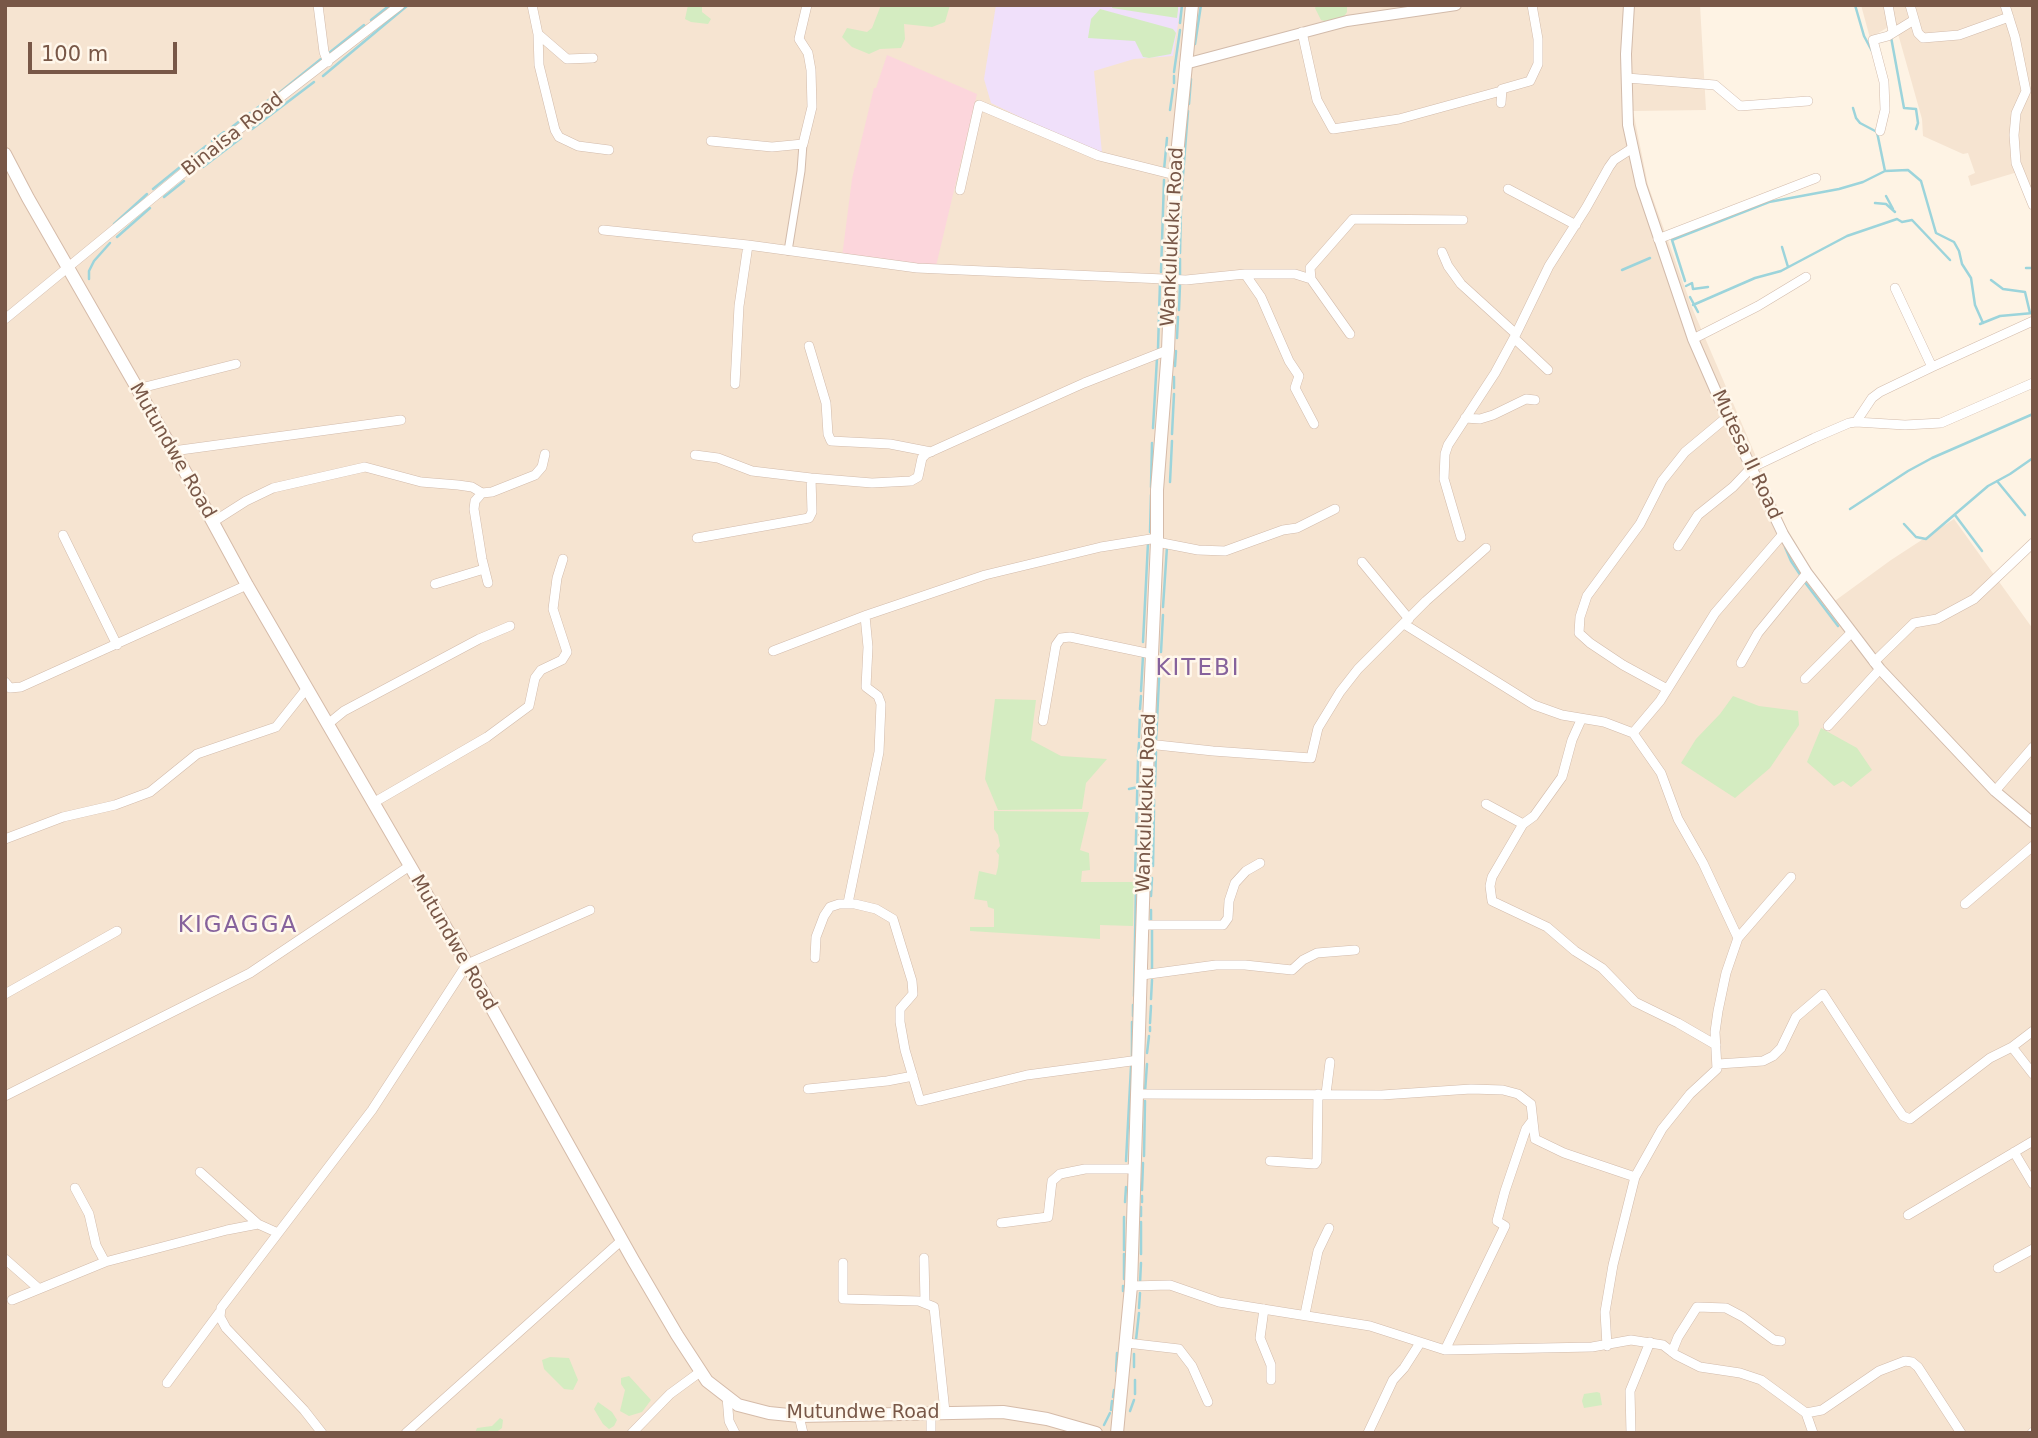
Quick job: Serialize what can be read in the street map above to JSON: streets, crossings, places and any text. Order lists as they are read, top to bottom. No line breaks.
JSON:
{"streets":{"main road":["Wankulukuku Road","Mutundwe Road"],"street":["Binaisa Road","Mutesa II Road"]},"crossings":[["Binaisa Road","Mutundwe Road"]],"districts":["KITEBI","KIGAGGA"],"scale_bar":"100 m"}
